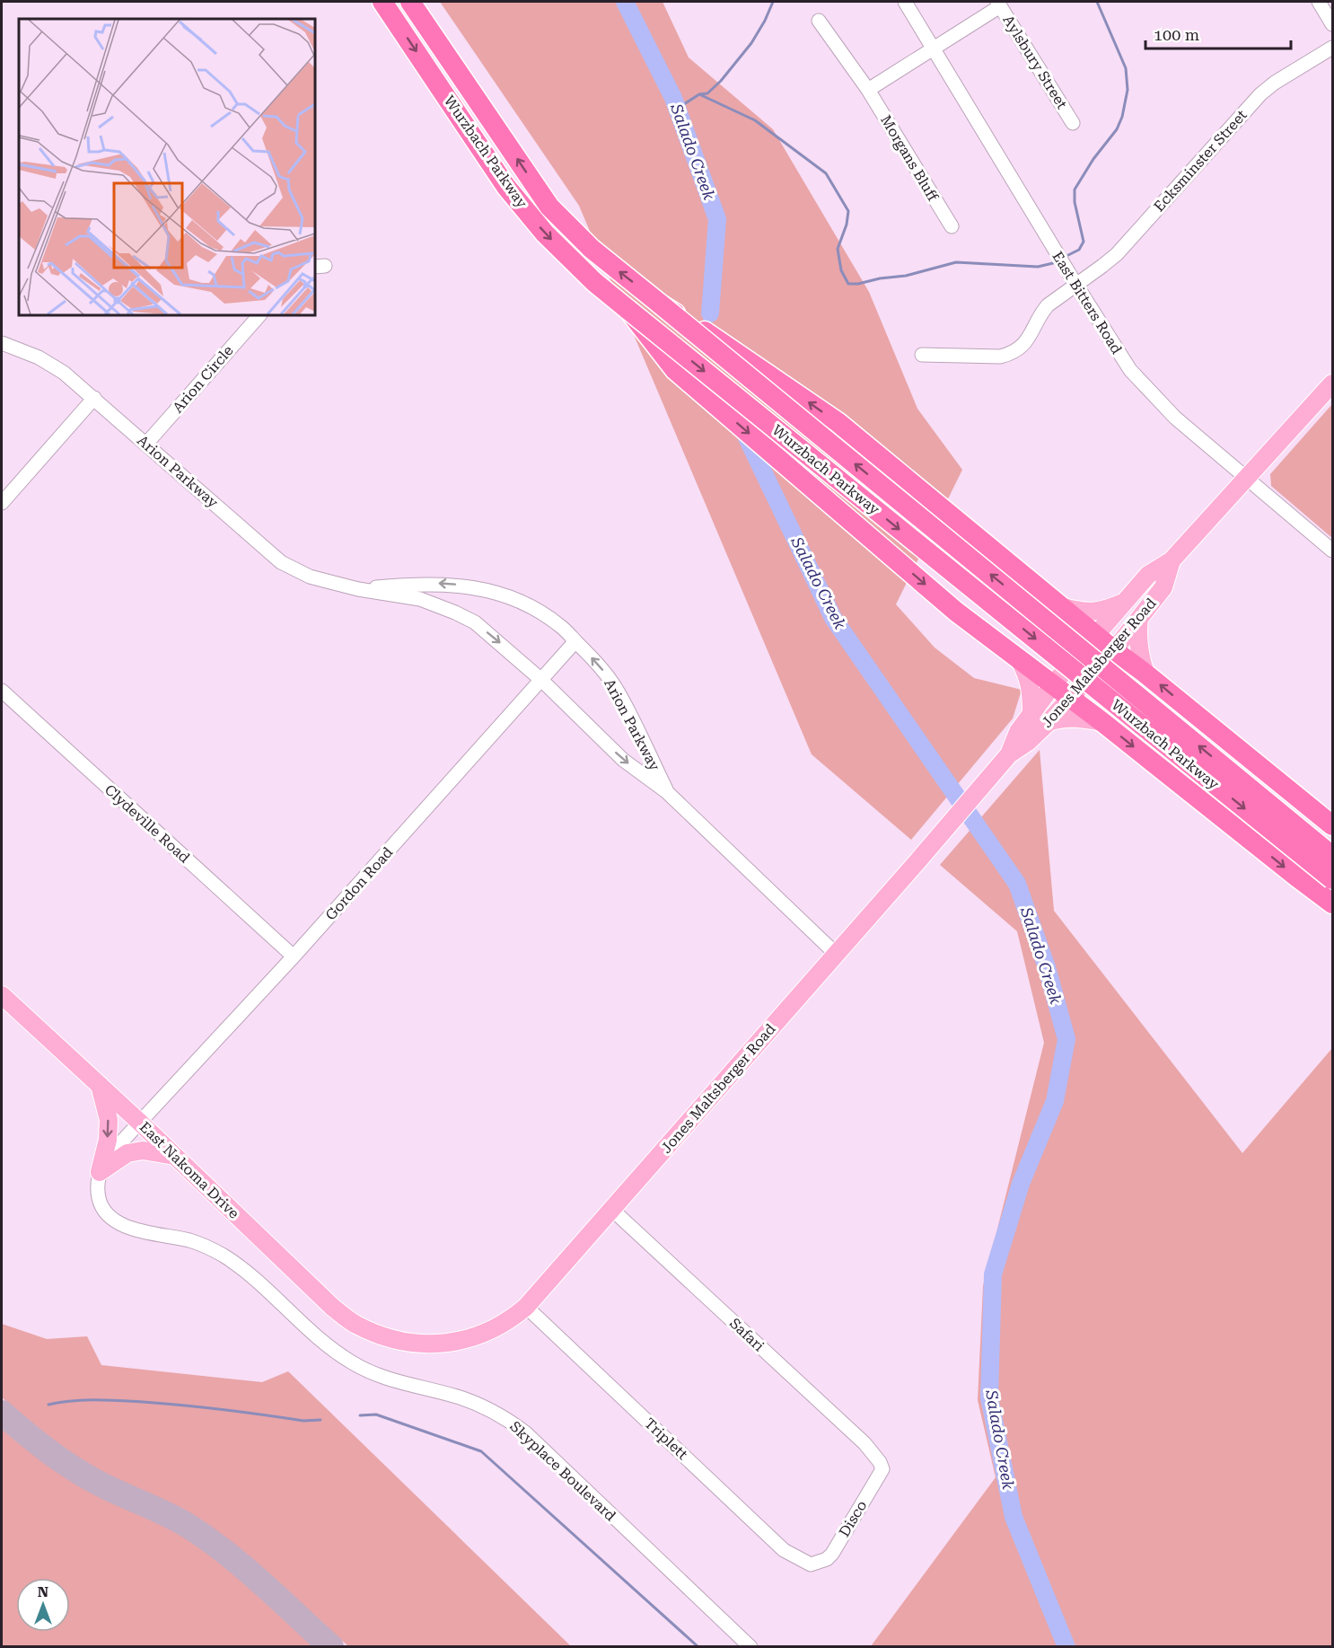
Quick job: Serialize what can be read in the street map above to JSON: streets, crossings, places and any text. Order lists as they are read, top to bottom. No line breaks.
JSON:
{"streets":{"highway":["Wurzbach Parkway"],"main road":["Jones Maltsberger Road","East Nakoma Drive"],"street":["Aylsbury Street","Morgans Bluff","Ecksminster Street","East Bitters Road","Arion Circle","Arion Parkway","Clydeville Road","Gordon Road","Safari","Triplett","Skyplace Boulevard","Disco"]},"crossings":[["Ecksminster Street","East Bitters Road"],["East Bitters Road","Jones Maltsberger Road"],["Arion Circle","Arion Parkway"],["Arion Parkway","Jones Maltsberger Road"],["Arion Parkway","Gordon Road"],["Jones Maltsberger Road","East Nakoma Drive"],["Jones Maltsberger Road","Safari"],["Jones Maltsberger Road","Triplett"],["Clydeville Road","Gordon Road"],["Gordon Road","East Nakoma Drive"],["Safari","Disco"],["Triplett","Disco"]],"water":["Salado Creek"],"scale_bar":"100 m","north":"top"}
